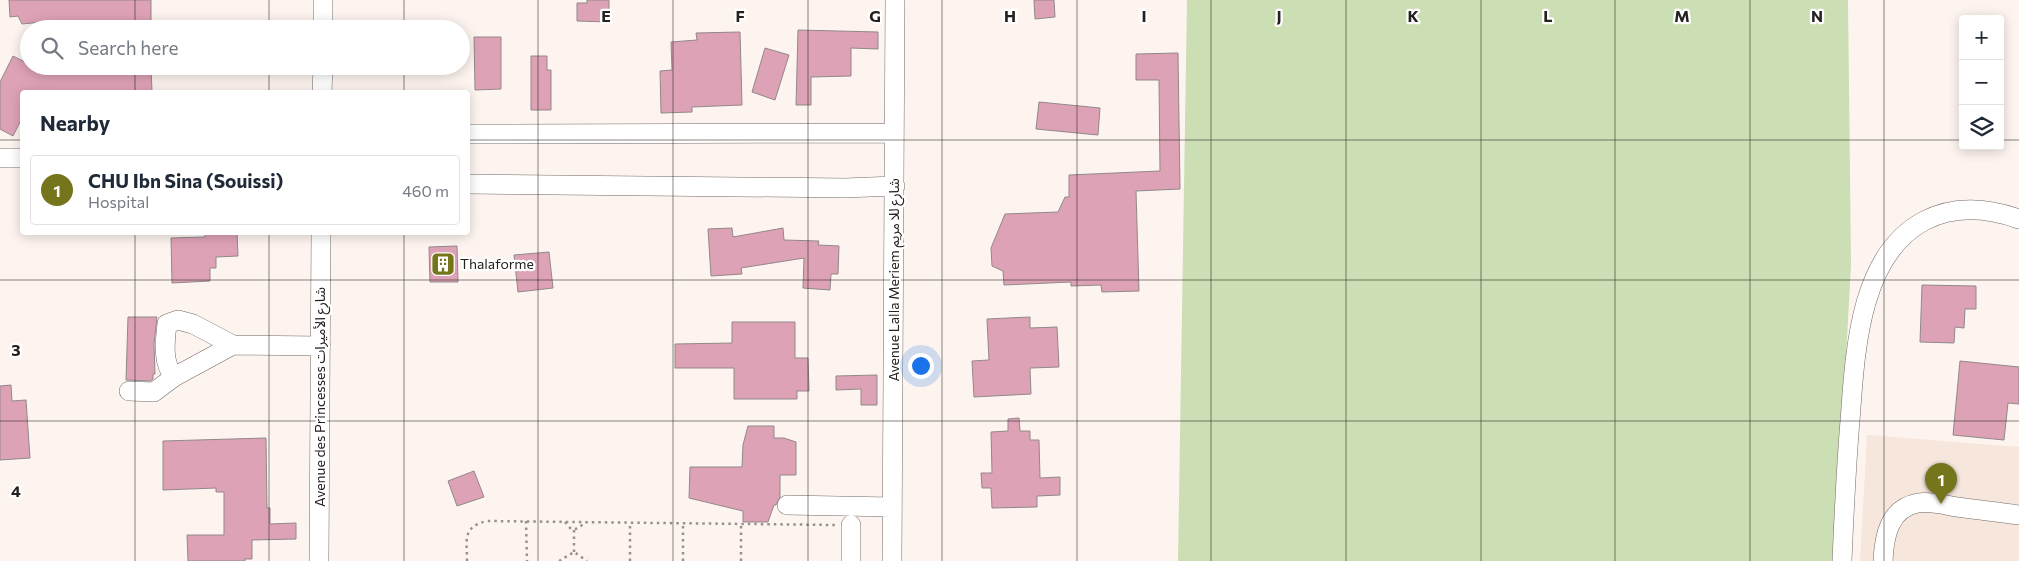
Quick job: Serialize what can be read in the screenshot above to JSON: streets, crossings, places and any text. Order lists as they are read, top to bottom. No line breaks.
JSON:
{"streets":{"street":["Avenue Lalla Meriem شارع للا مريم","Avenue des Princesses شارع الأميرات"]},"places":{"building":["Thalaforme"]},"page":{"map_buttons":["+","−"],"search":"Search here","heading":"Nearby","list":[{"mark":"1","name":"CHU Ibn Sina (Souissi)","note":"Hospital","value":"460 m"}],"pins":"1"},"grid":{"columns":["E","F","G","H","I","J","K","L","M","N"],"rows":["3","4"]}}
